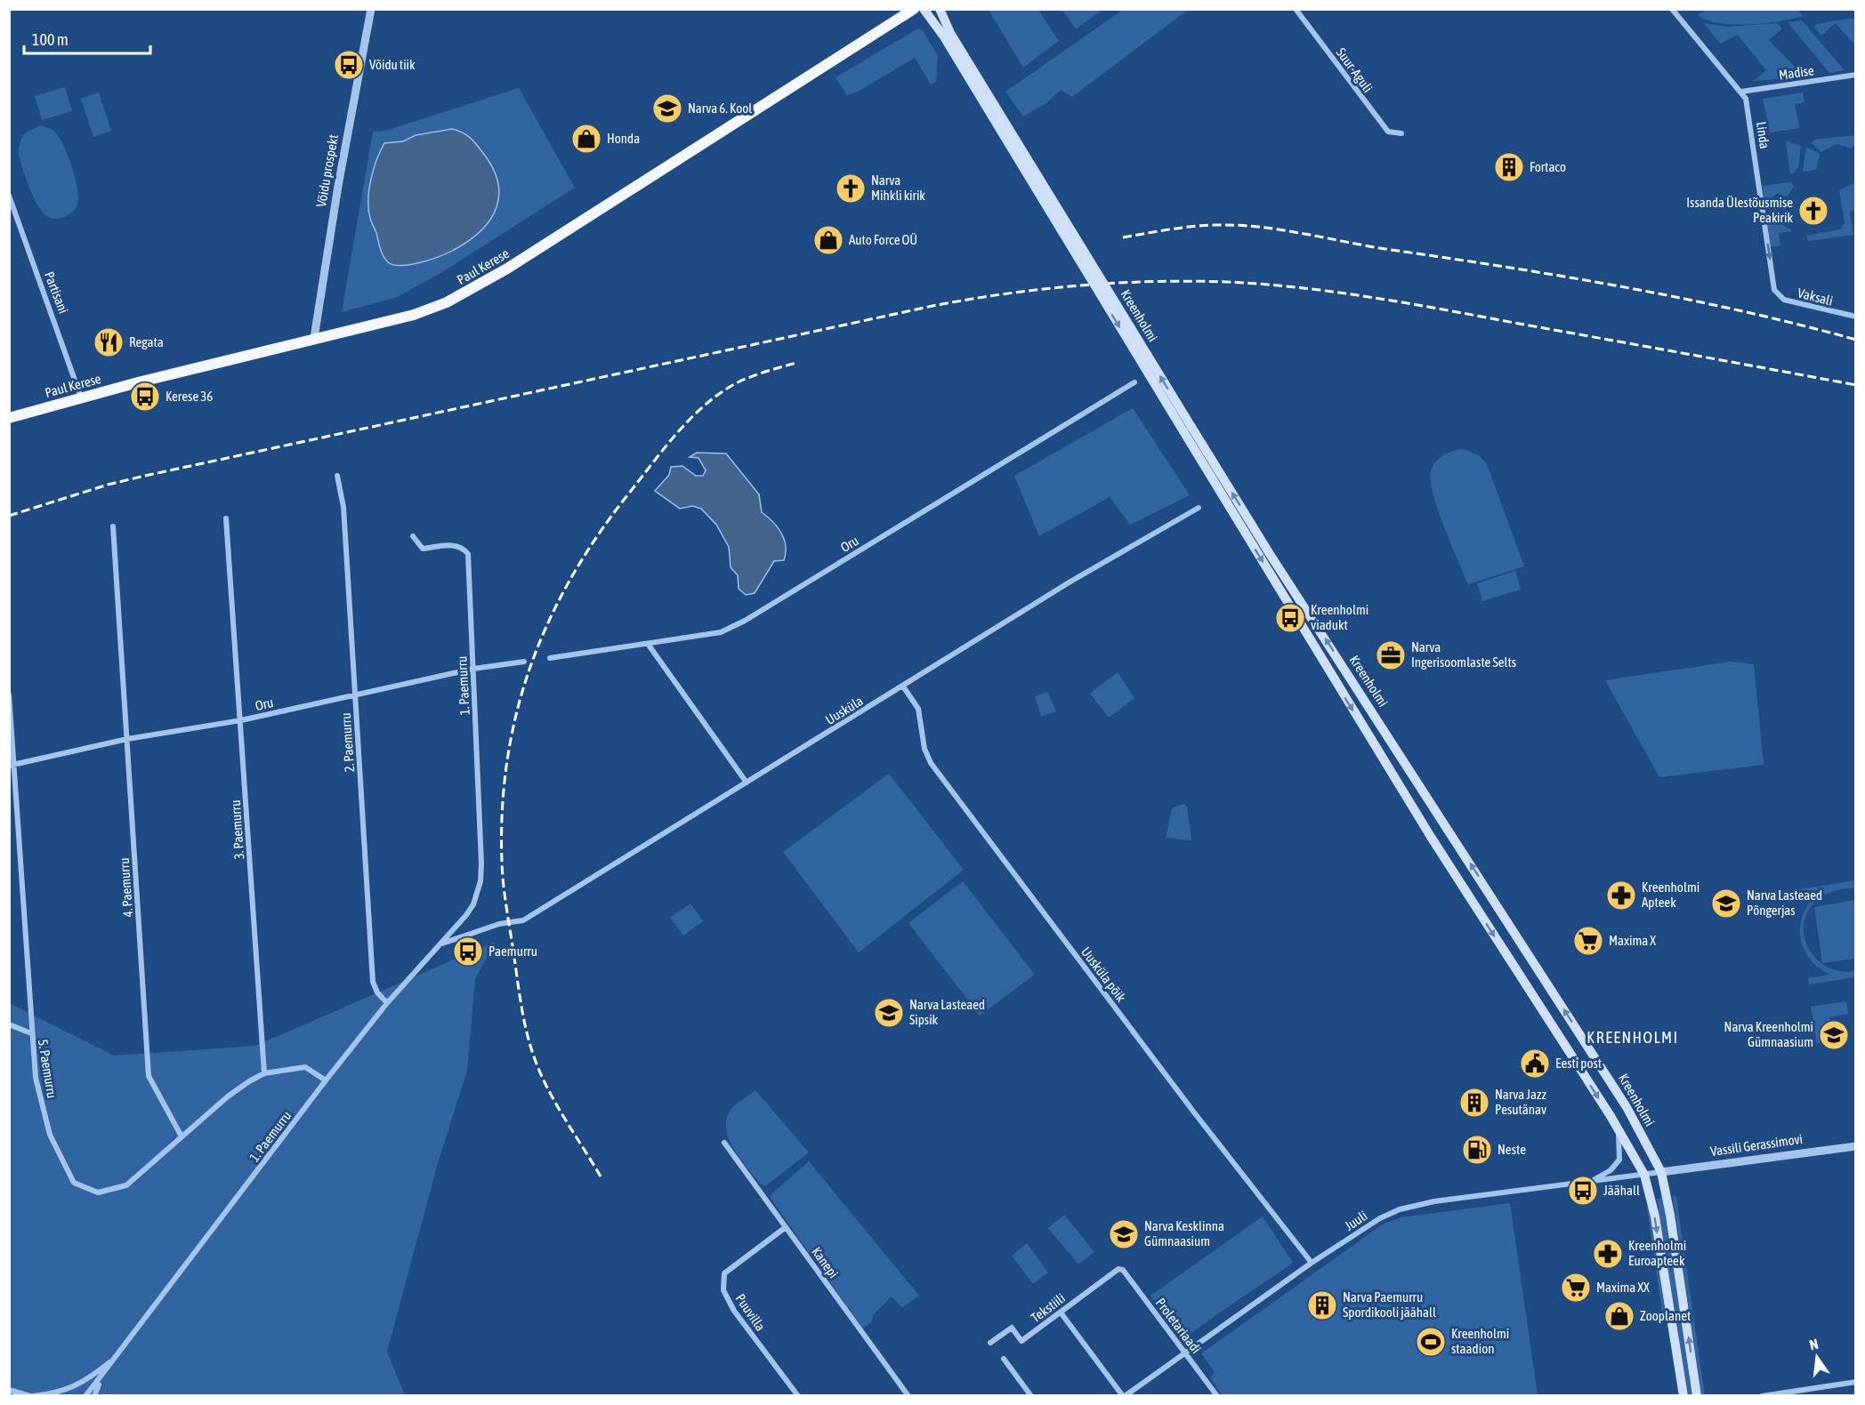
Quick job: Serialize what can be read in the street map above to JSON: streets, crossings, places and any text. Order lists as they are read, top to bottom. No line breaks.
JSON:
{"streets":{"highway":["Paul Kerese"],"main road":["Kreenholmi"],"street":["Suur-Aguli","Madise","Linda","Võidu prospekt","Partisani","Vaksali","Oru","1. Paemurru","Uusküla","2. Paemurru","3. Paemurru","4. Paemurru","Uusküla põik","5. Paemurru","Vassili Gerassimovi","Juuli","Kanepi","Tekstiili","Puuvilla","Proletariaadi"]},"crossings":[["Madise","Linda"],["Linda","Vaksali"],["Võidu prospekt","Paul Kerese"],["Paul Kerese","Partisani"],["Kreenholmi","Vassili Gerassimovi"],["Kreenholmi","Juuli"],["Oru","1. Paemurru"],["Oru","2. Paemurru"],["Oru","3. Paemurru"],["Oru","4. Paemurru"],["Oru","5. Paemurru"],["1. Paemurru","Uusküla"],["1. Paemurru","2. Paemurru"],["Uusküla","Uusküla põik"],["4. Paemurru","5. Paemurru"],["Uusküla põik","Juuli"],["Vassili Gerassimovi","Juuli"],["Juuli","Proletariaadi"],["Kanepi","Puuvilla"],["Tekstiili","Proletariaadi"]],"one_way":["Linda"],"districts":["KREENHOLMI"],"places":{"bus stop":["Võidu tiik","Kerese 36","Kreenholmi viadukt","Paemurru","Jäähall"],"school or university":["Narva 6. Kool","Narva Lasteaed Põngerjas","Narva Lasteaed Sipsik","Narva Kreenholmi Gümnaasium","Narva Kesklinna Gümnaasium"],"shop":["Honda","Auto Force OÜ","Zooplanet"],"building":["Fortaco","Narva Jazz Pesutänav","Narva Paemurru Spordikooli jäähall"],"church":["Narva Mihkli kirik","Issanda Ülestõusmise Peakirik"],"restaurant":["Regata"],"office":["Narva Ingerisoomlaste Selts"],"pharmacy":["Kreenholmi Apteek","Kreenholmi Euroapteek"],"supermarket":["Maxima X","Maxima XX"],"public building":["Eesti post"],"fuel station":["Neste"],"sports":["Kreenholmi staadion"]},"scale_bar":"100 m","north":"top"}
